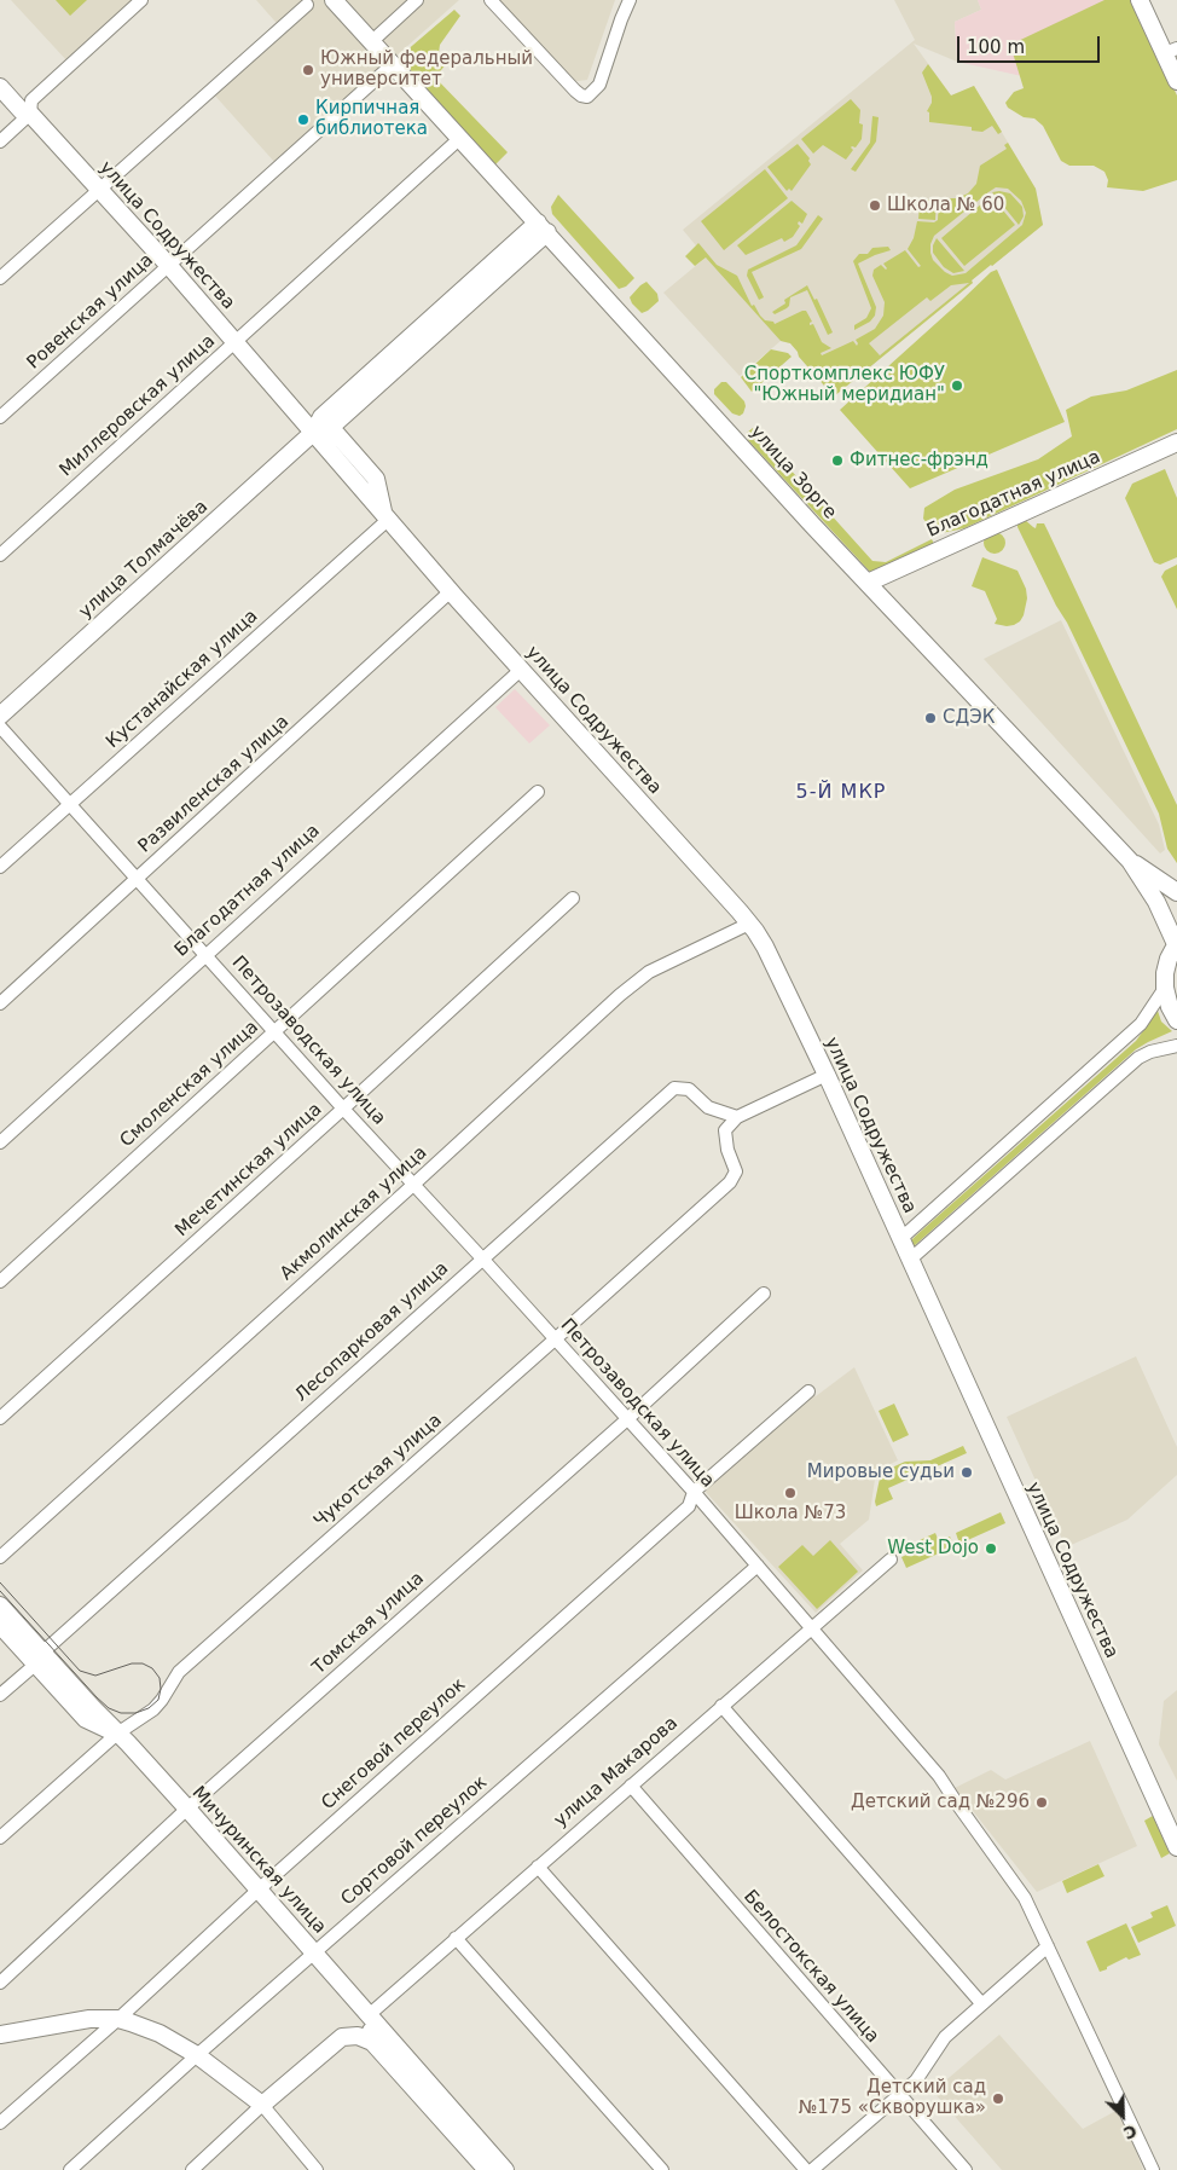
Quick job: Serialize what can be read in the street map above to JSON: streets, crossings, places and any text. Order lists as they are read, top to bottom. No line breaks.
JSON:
{"streets":{"street":["улица Содружества","Ровенская улица","Миллеровская улица","улица Зорге","Благодатная улица","улица Толмачёва","Кустанайская улица","Развиленская улица","Петрозаводская улица","Смоленская улица","Мечетинская улица","Акмолинская улица","Лесопарковая улица","Чукотская улица","Томская улица","Снеговой переулок","улица Макарова","Сортовой переулок","Мичуринская улица","Белостокская улица"]},"crossings":[["улица Содружества","Ровенская улица"],["улица Содружества","Миллеровская улица"],["улица Содружества","Благодатная улица"],["улица Содружества","улица Толмачёва"],["улица Содружества","Кустанайская улица"],["улица Содружества","Развиленская улица"],["улица Содружества","Акмолинская улица"],["Ровенская улица","улица Зорге"],["Миллеровская улица","улица Зорге"],["улица Зорге","Благодатная улица"],["улица Зорге","улица Толмачёва"],["Благодатная улица","Петрозаводская улица"],["Кустанайская улица","Петрозаводская улица"],["Развиленская улица","Петрозаводская улица"],["Петрозаводская улица","Смоленская улица"],["Петрозаводская улица","Мечетинская улица"],["Петрозаводская улица","Акмолинская улица"],["Петрозаводская улица","Лесопарковая улица"],["Петрозаводская улица","Чукотская улица"],["Петрозаводская улица","Томская улица"],["Петрозаводская улица","Снеговой переулок"],["Петрозаводская улица","улица Макарова"],["Петрозаводская улица","Сортовой переулок"],["Лесопарковая улица","Чукотская улица"],["Лесопарковая улица","Мичуринская улица"],["Чукотская улица","Мичуринская улица"],["Томская улица","Мичуринская улица"],["Снеговой переулок","Мичуринская улица"],["улица Макарова","Мичуринская улица"],["улица Макарова","Белостокская улица"],["Сортовой переулок","Мичуринская улица"]],"districts":["5-Й МКР"],"places":["Южный федеральный университет","Кирпичная библиотека","Школа № 60","Спорткомплекс ЮФУ \"Южный меридиан\"","Фитнес-фрэнд","СДЭК","Мировые судьи","Школа №73","West Dojo","Детский сад №296","Детский сад №175 «Скворушка»"],"scale_bar":"100 m","north":"bottom right"}
